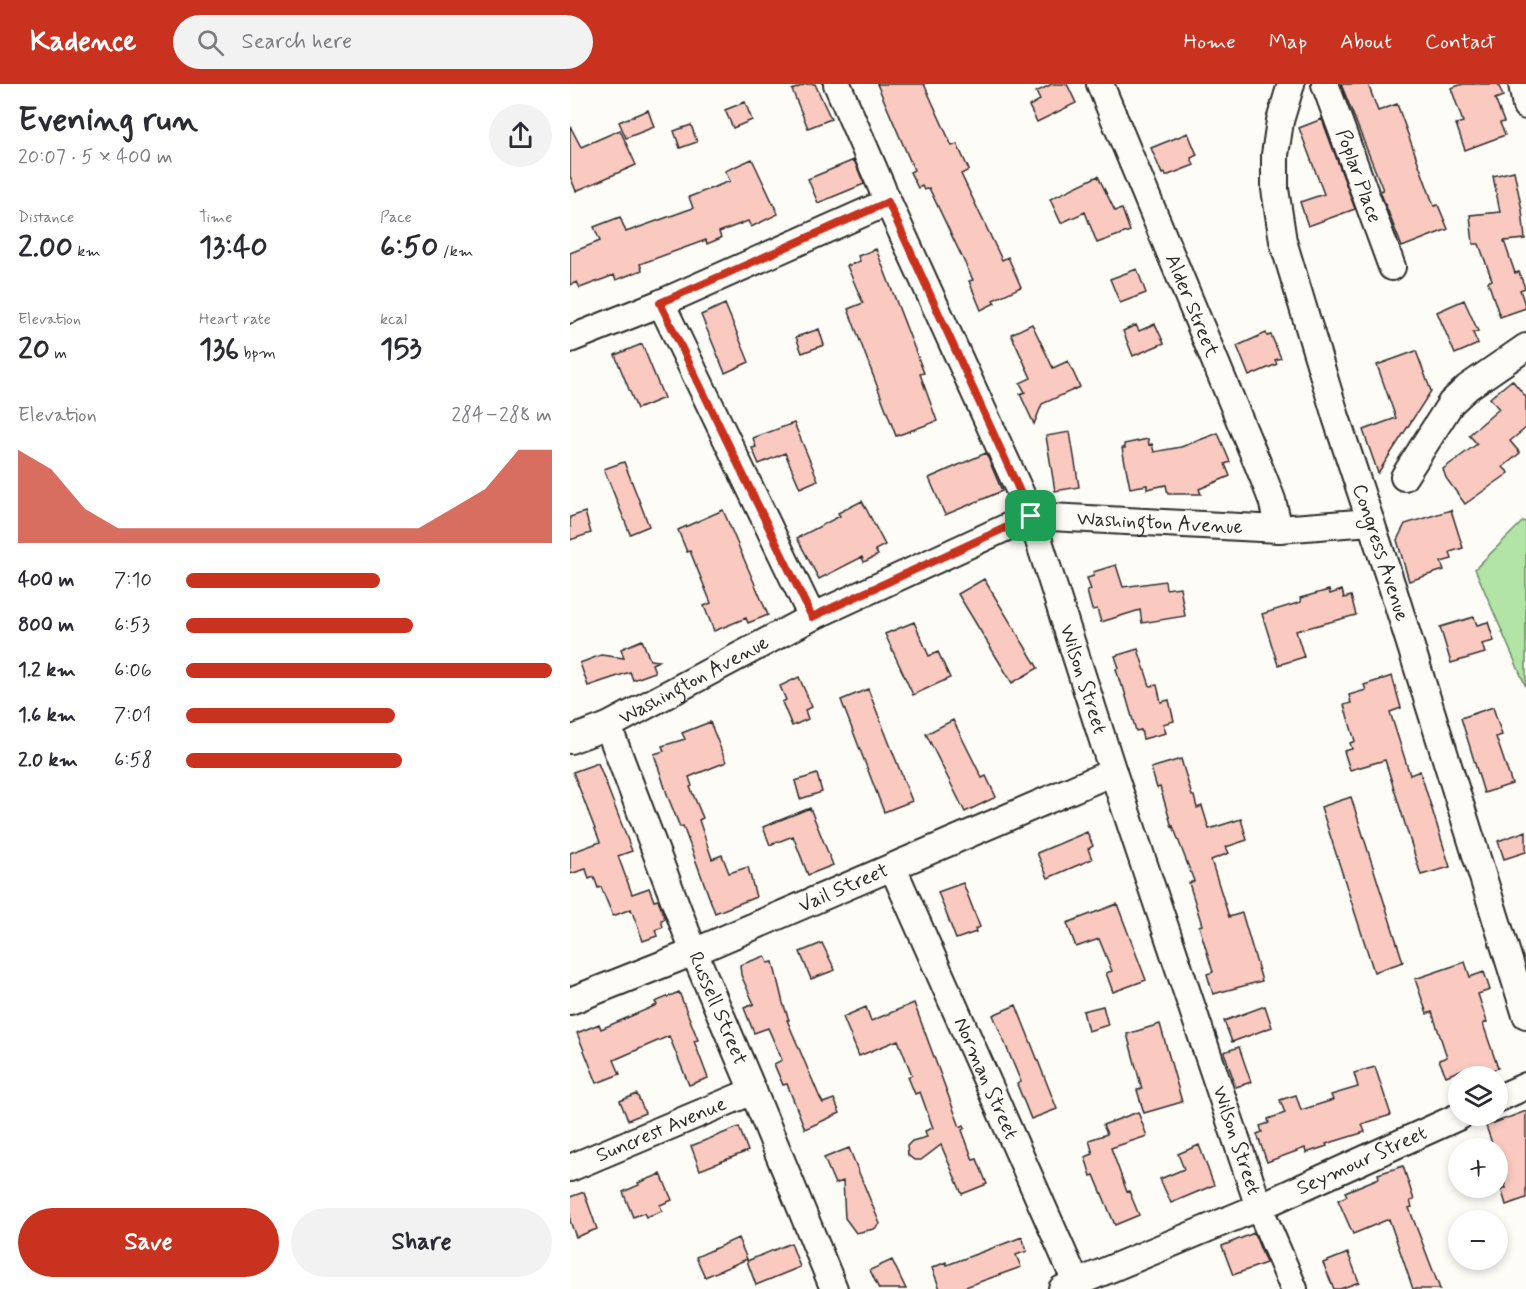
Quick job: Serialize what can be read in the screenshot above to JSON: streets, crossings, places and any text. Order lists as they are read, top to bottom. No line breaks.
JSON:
{"streets":{"street":["Poplar Place","Alder Street","Washington Avenue","Congress Avenue","Wilson Street","Vail Street","Russell Street","Norman Street","Suncrest Avenue","Seymour Street"]},"crossings":[["Alder Street","Washington Avenue"],["Washington Avenue","Congress Avenue"],["Washington Avenue","Wilson Street"],["Washington Avenue","Russell Street"],["Wilson Street","Vail Street"],["Wilson Street","Seymour Street"],["Vail Street","Russell Street"],["Vail Street","Norman Street"],["Russell Street","Suncrest Avenue"],["Norman Street","Seymour Street"]],"page":{"header":"Kadence","search":"Search here","nav":["Home","Map","About","Contact"],"heading":["Evening run","20:07 · 5 × 400 m"],"stats":[["Distance","2.00 km"],["Time","13:40"],["Pace","6:50 /km"],["Elevation","20 m"],["Heart rate","136 bpm"],["kcal","153"]],"chart":["Elevation","284–288 m"],"list":[{"name":"400 m","note":"7:10"},{"name":"800 m","note":"6:53"},{"name":"1.2 km","note":"6:06"},{"name":"1.6 km","note":"7:01"},{"name":"2.0 km","note":"6:58"}],"map_buttons":["+","−"],"buttons":["Save","Share"]}}
